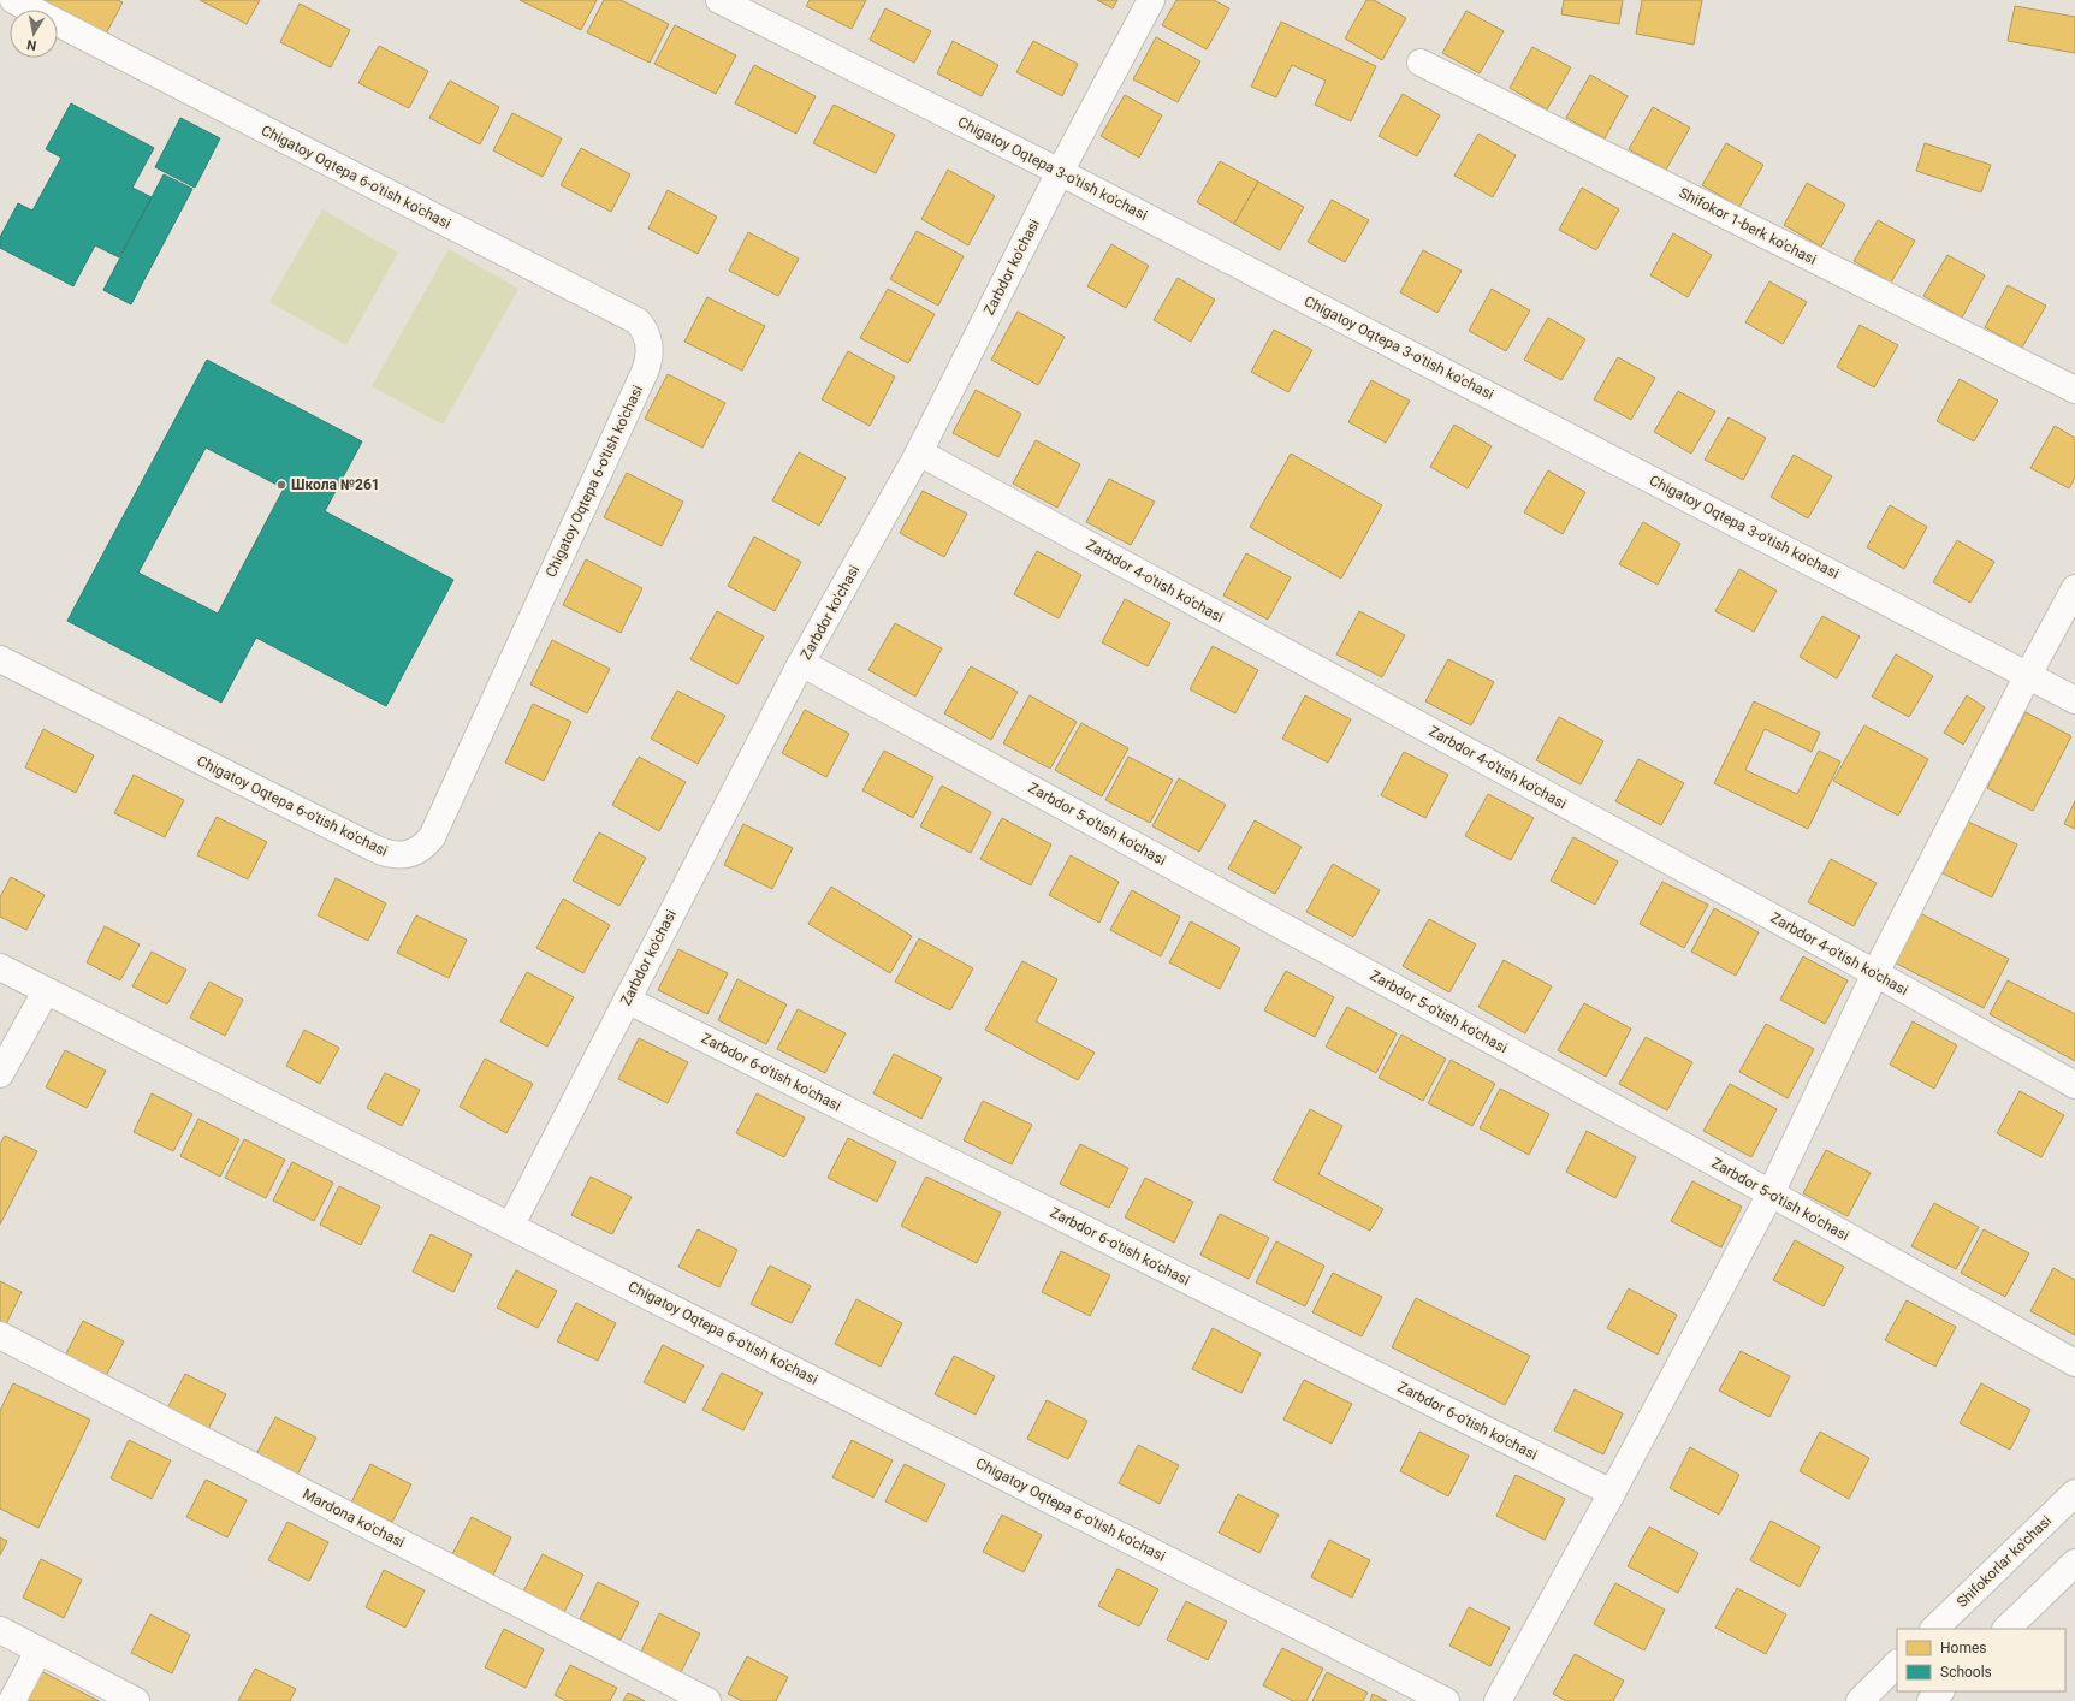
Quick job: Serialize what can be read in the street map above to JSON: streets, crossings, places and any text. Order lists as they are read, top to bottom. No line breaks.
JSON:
{"streets":{"street":["Chigatoy Oqtepa 3-o'tish ko'chasi","Chigatoy Oqtepa 6-o'tish ko'chasi","Shifokor 1-berk ko'chasi","Zarbdor ko'chasi","Zarbdor 4-o'tish ko'chasi","Zarbdor 5-o'tish ko'chasi","Zarbdor 6-o'tish ko'chasi","Mardona ko'chasi","Shifokorlar ko'chasi"]},"crossings":[["Chigatoy Oqtepa 3-o'tish ko'chasi","Zarbdor ko'chasi"],["Chigatoy Oqtepa 6-o'tish ko'chasi","Zarbdor ko'chasi"],["Zarbdor ko'chasi","Zarbdor 4-o'tish ko'chasi"],["Zarbdor ko'chasi","Zarbdor 5-o'tish ko'chasi"],["Zarbdor ko'chasi","Zarbdor 6-o'tish ko'chasi"]],"places":["Школа №261"],"legend":["Homes","Schools"],"north":"bottom"}
